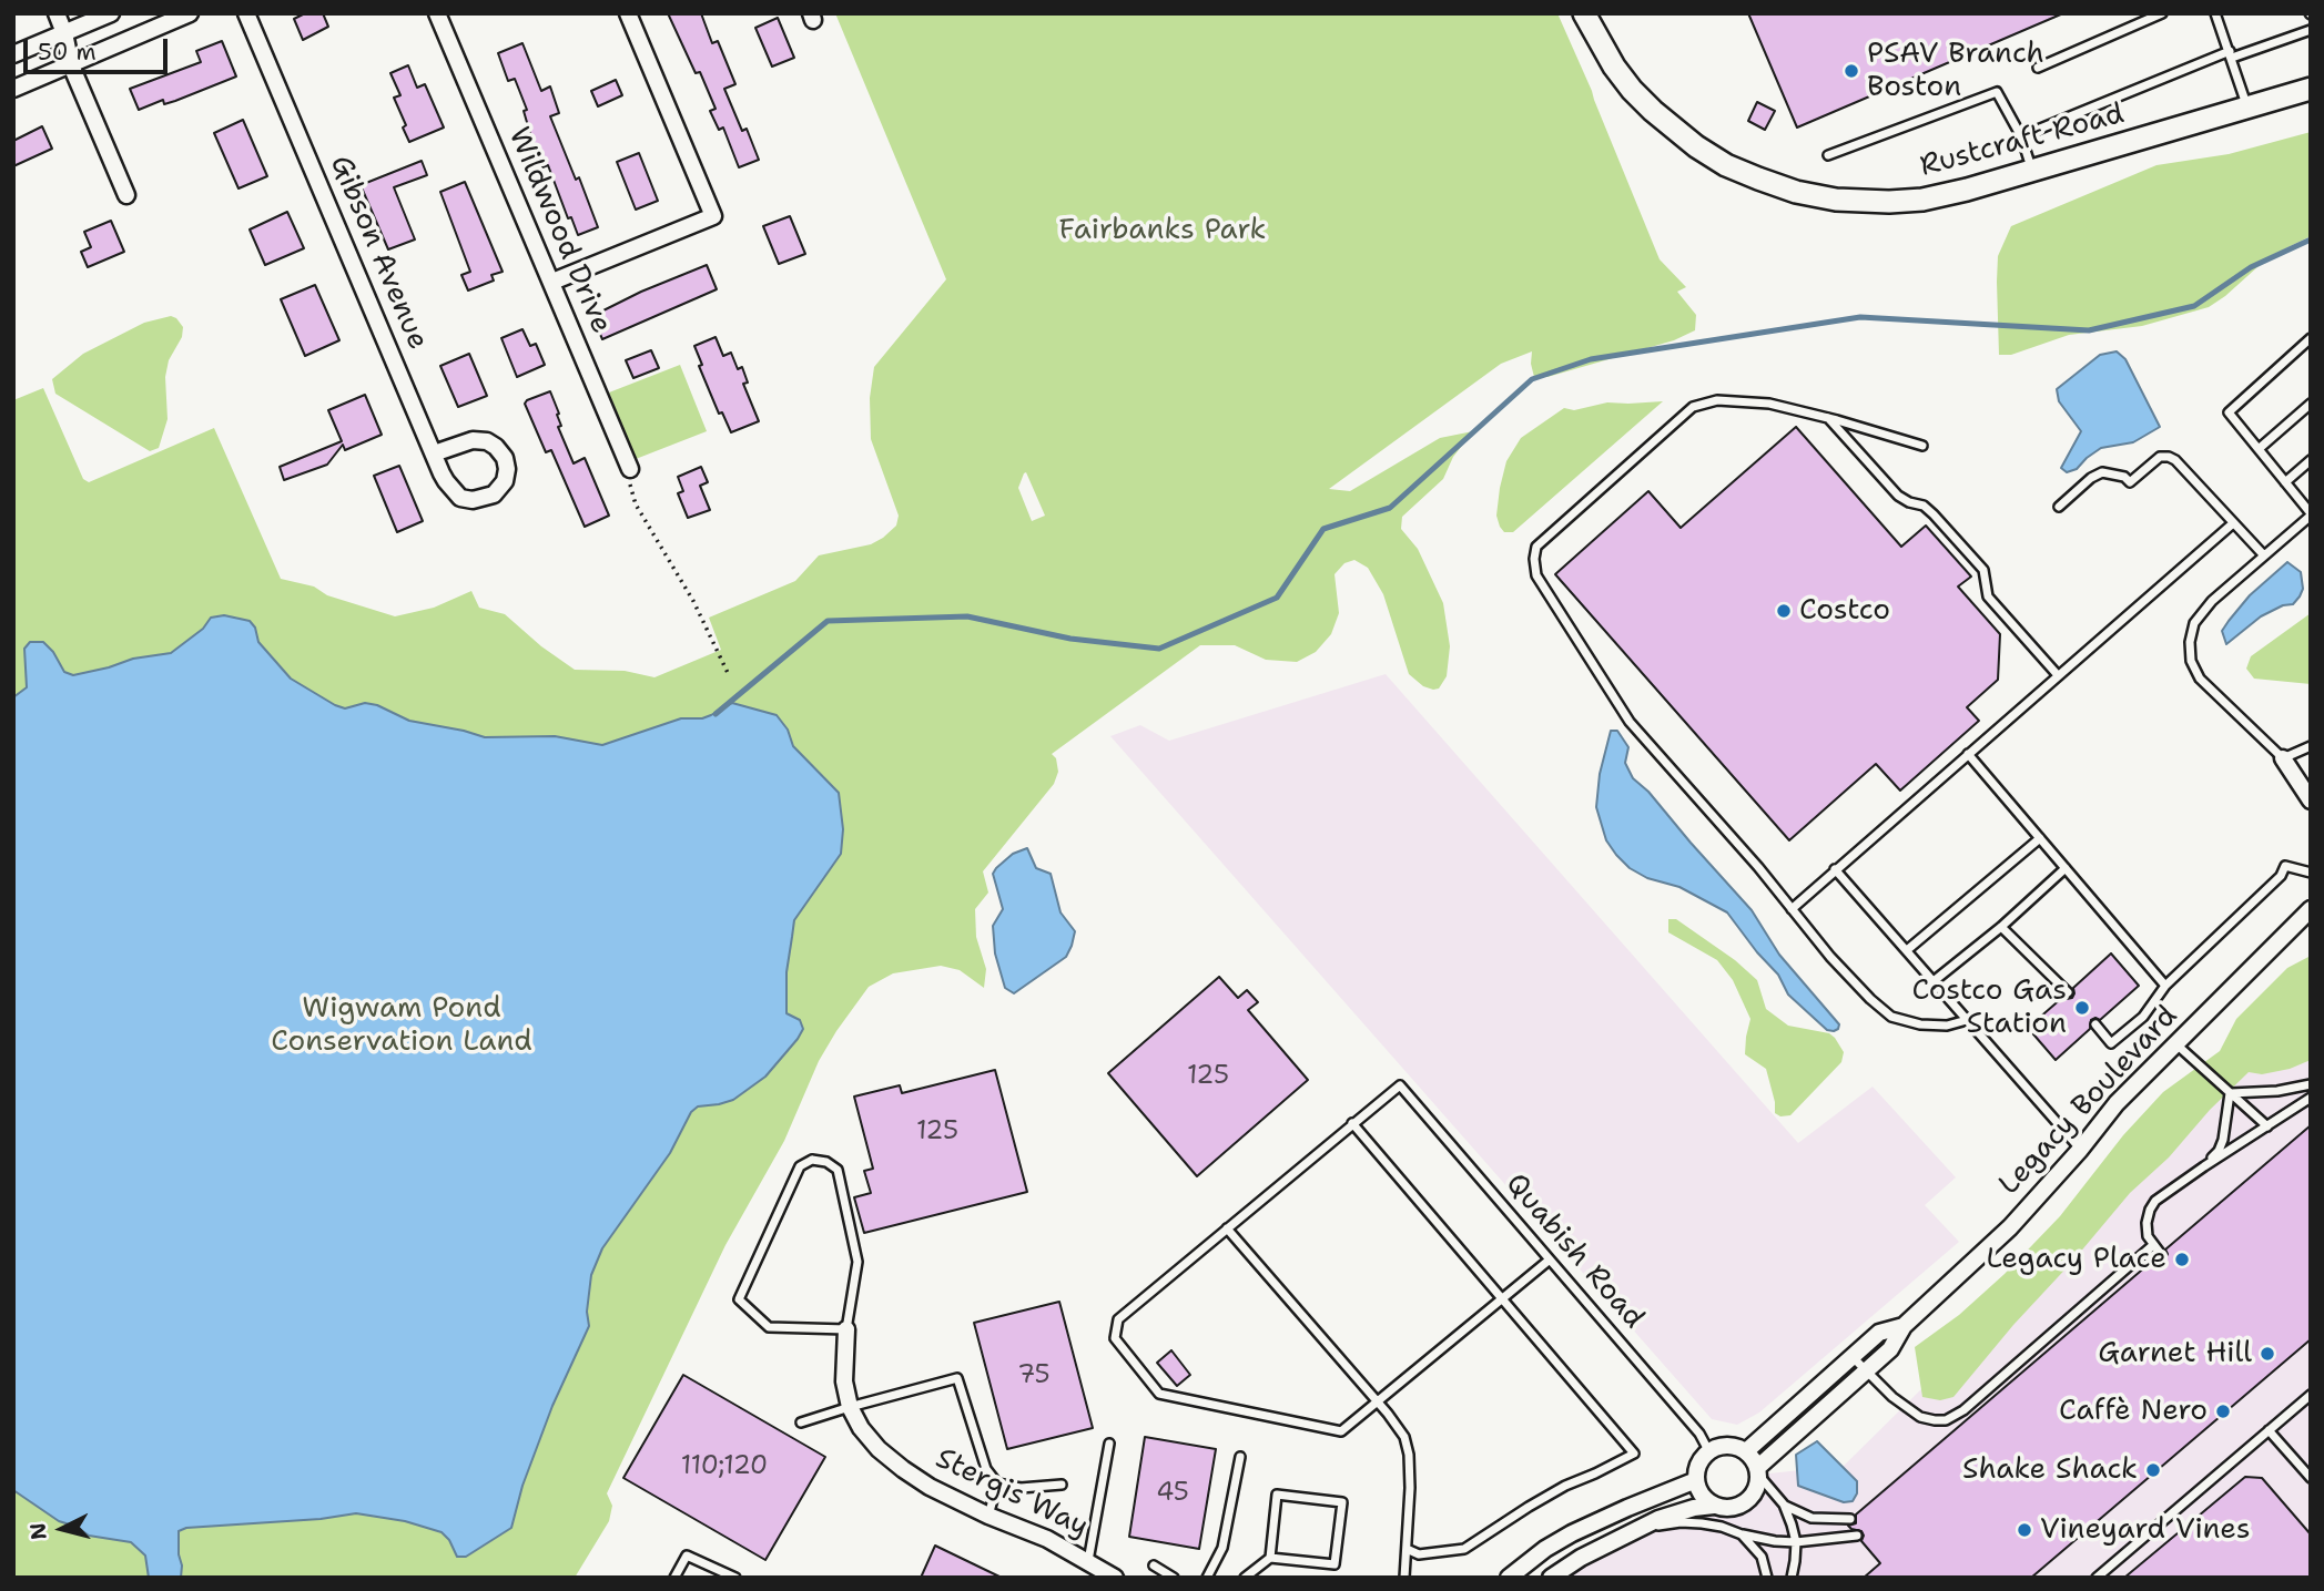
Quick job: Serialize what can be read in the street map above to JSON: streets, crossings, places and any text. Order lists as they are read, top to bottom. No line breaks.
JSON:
{"streets":{"main road":["Rustcraft Road"],"street":["Wildwood Drive","Gibson Avenue","Legacy Boulevard","Stergis Way"],"lane":["Quabish Road"]},"crossings":[["Legacy Boulevard","Quabish Road"]],"parks":["Fairbanks Park","Wigwam Pond Conservation Land"],"places":["PSAV Branch Boston","Costco","Costco Gas Station","Legacy Place","Garnet Hill","Caffè Nero","Shake Shack","Vineyard Vines"],"house_numbers":["125","125","75","110;120","45"],"scale_bar":"50 m","north":"left"}
